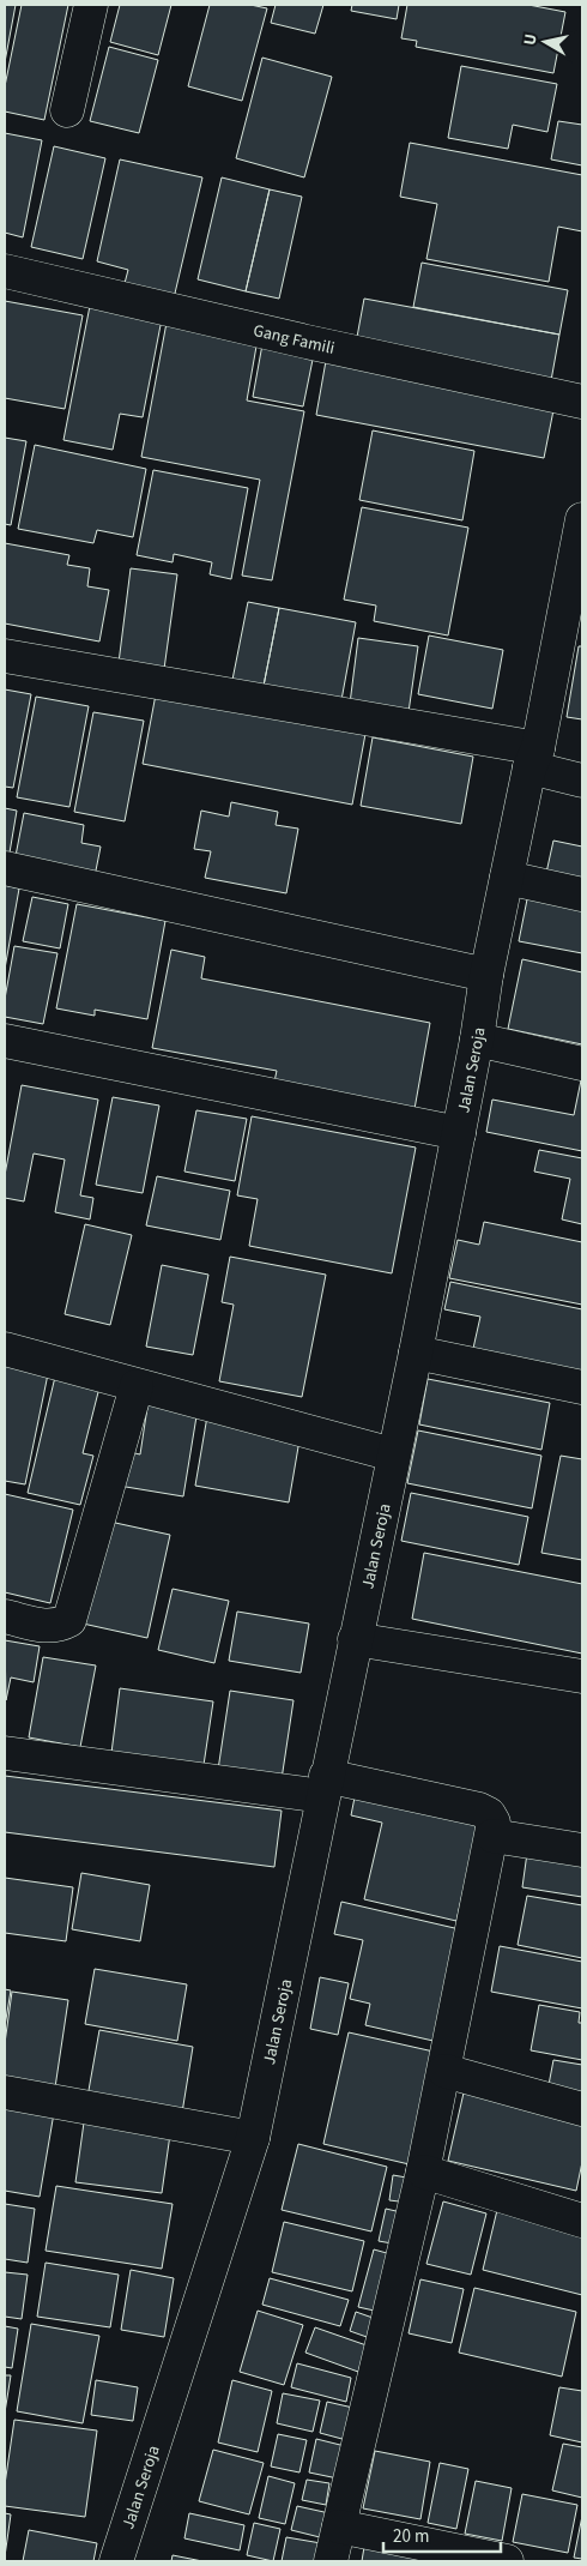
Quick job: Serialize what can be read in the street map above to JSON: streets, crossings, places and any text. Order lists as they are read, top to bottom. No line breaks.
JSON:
{"streets":{"street":["Gang Famili","Jalan Seroja"]},"scale_bar":"20 m","north":"left"}
